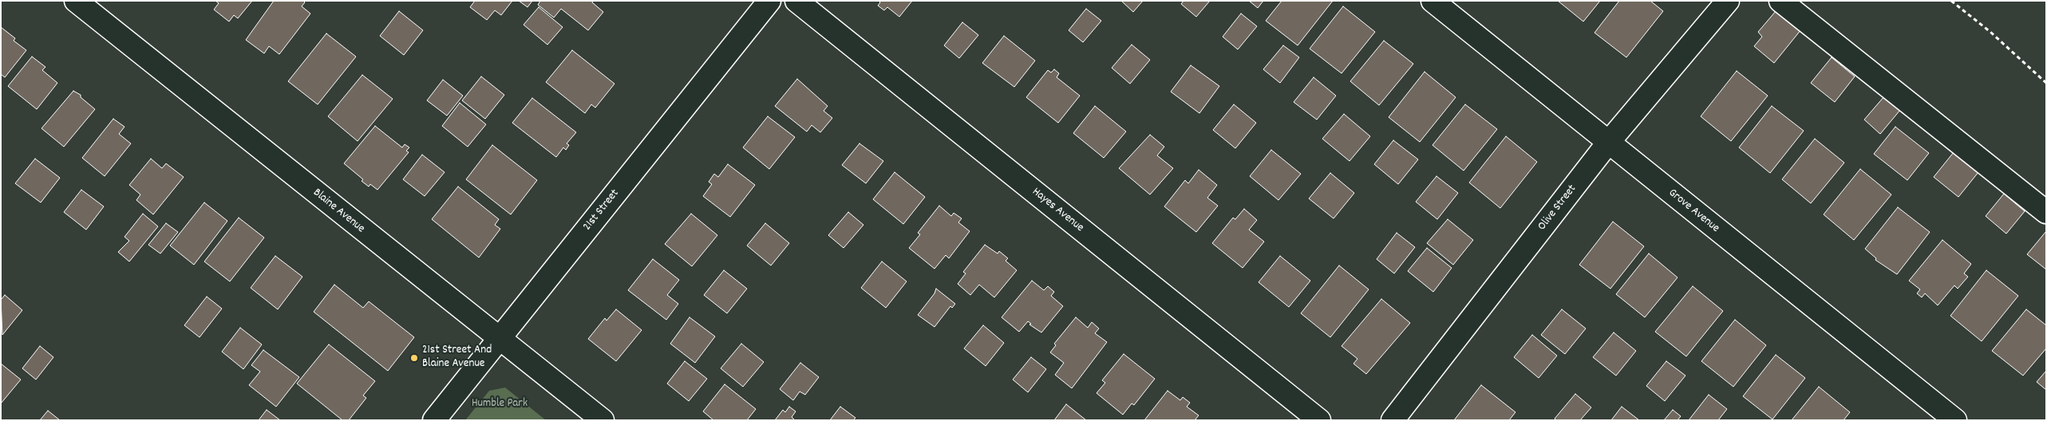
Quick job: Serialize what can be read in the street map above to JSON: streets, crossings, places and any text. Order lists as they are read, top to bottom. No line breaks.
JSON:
{"streets":{"street":["Olive Street","21st Street","Hayes Avenue","Blaine Avenue","Grove Avenue"]},"crossings":[["Olive Street","Grove Avenue"],["21st Street","Blaine Avenue"]],"parks":["Humble Park"],"places":["21st Street And Blaine Avenue"]}
